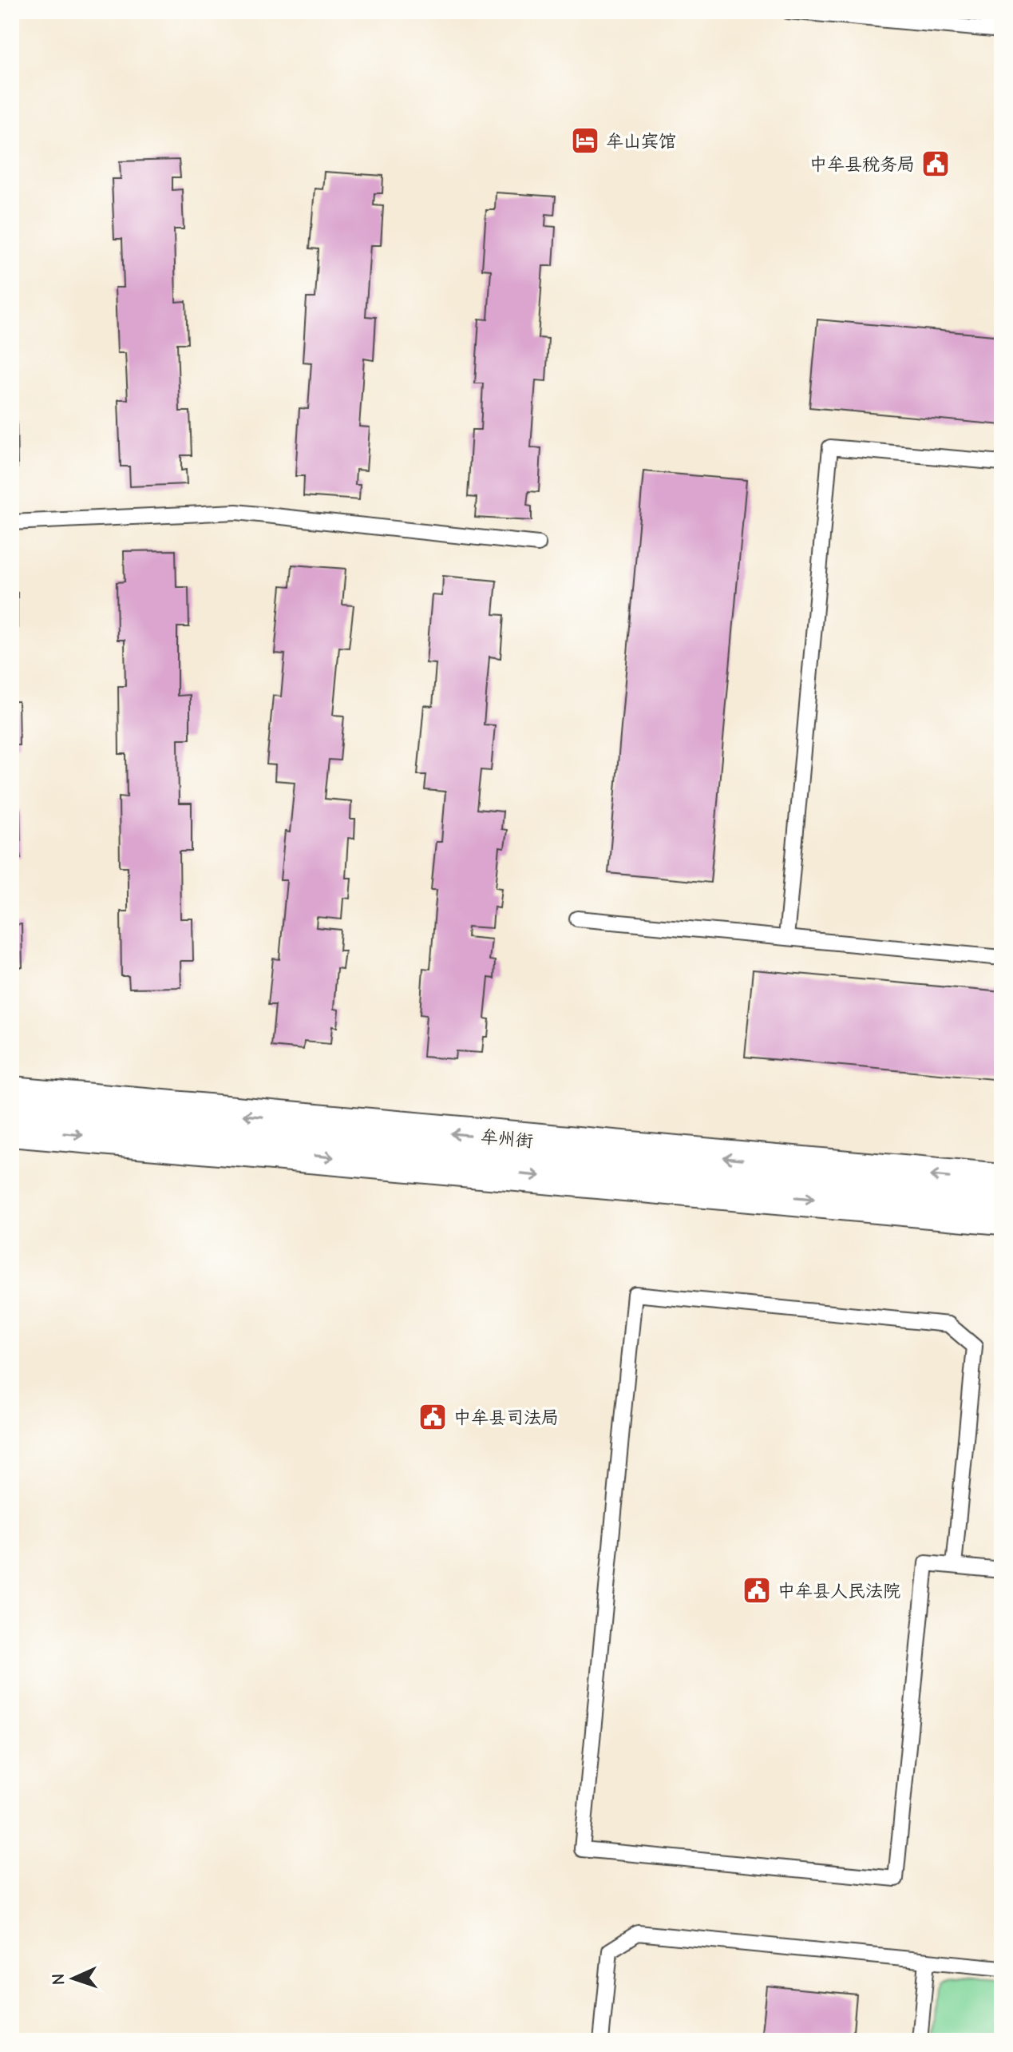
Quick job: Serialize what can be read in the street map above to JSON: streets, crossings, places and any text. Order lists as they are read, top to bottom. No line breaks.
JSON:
{"streets":{"street":["牟州街"]},"places":{"hotel":["牟山宾馆"],"public building":["中牟县税务局","中牟县司法局","中牟县人民法院"]},"north":"left"}
